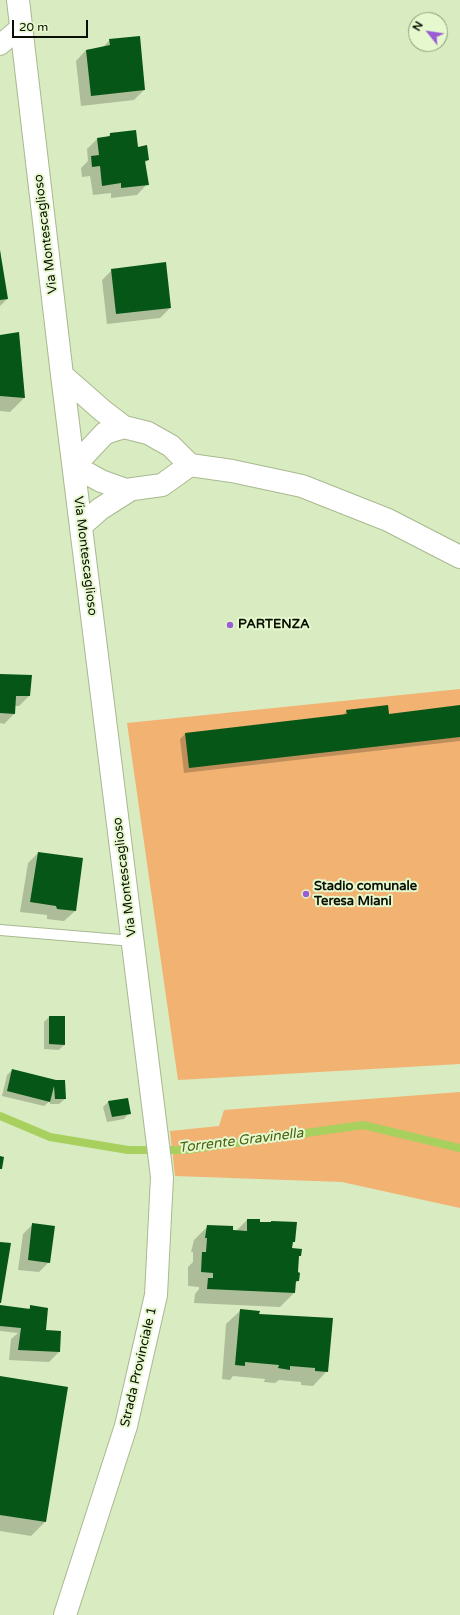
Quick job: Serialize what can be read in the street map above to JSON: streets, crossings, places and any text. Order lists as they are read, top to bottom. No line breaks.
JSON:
{"streets":{"street":["Via Montescaglioso","Strada Provinciale 1"]},"crossings":[["Via Montescaglioso","Strada Provinciale 1"]],"water":["Torrente Gravinella"],"places":["PARTENZA","Stadio comunale Teresa Miani"],"scale_bar":"20 m","north":"top left"}
